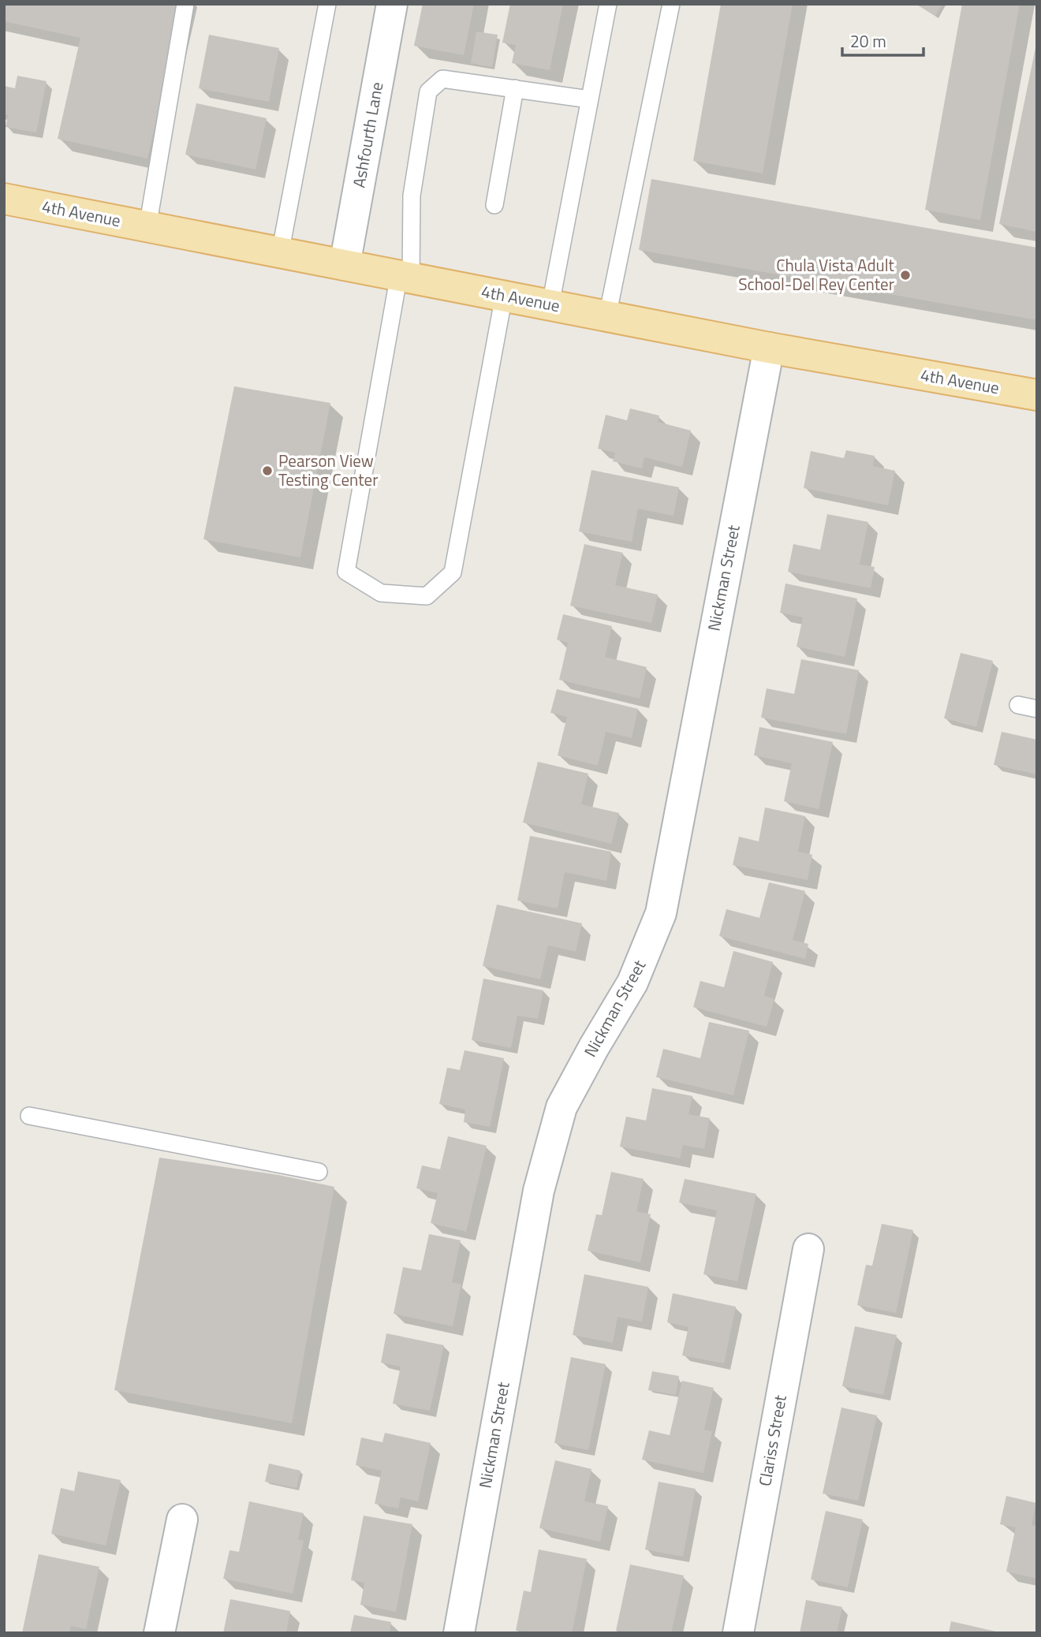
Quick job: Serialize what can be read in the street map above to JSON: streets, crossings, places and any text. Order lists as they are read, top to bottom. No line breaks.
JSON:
{"streets":{"main road":["4th Avenue"],"street":["Ashfourth Lane","Nickman Street","Clariss Street"]},"crossings":[["Ashfourth Lane","4th Avenue"],["4th Avenue","Nickman Street"]],"places":["Chula Vista Adult School-Del Rey Center","Pearson View Testing Center"],"scale_bar":"20 m"}
